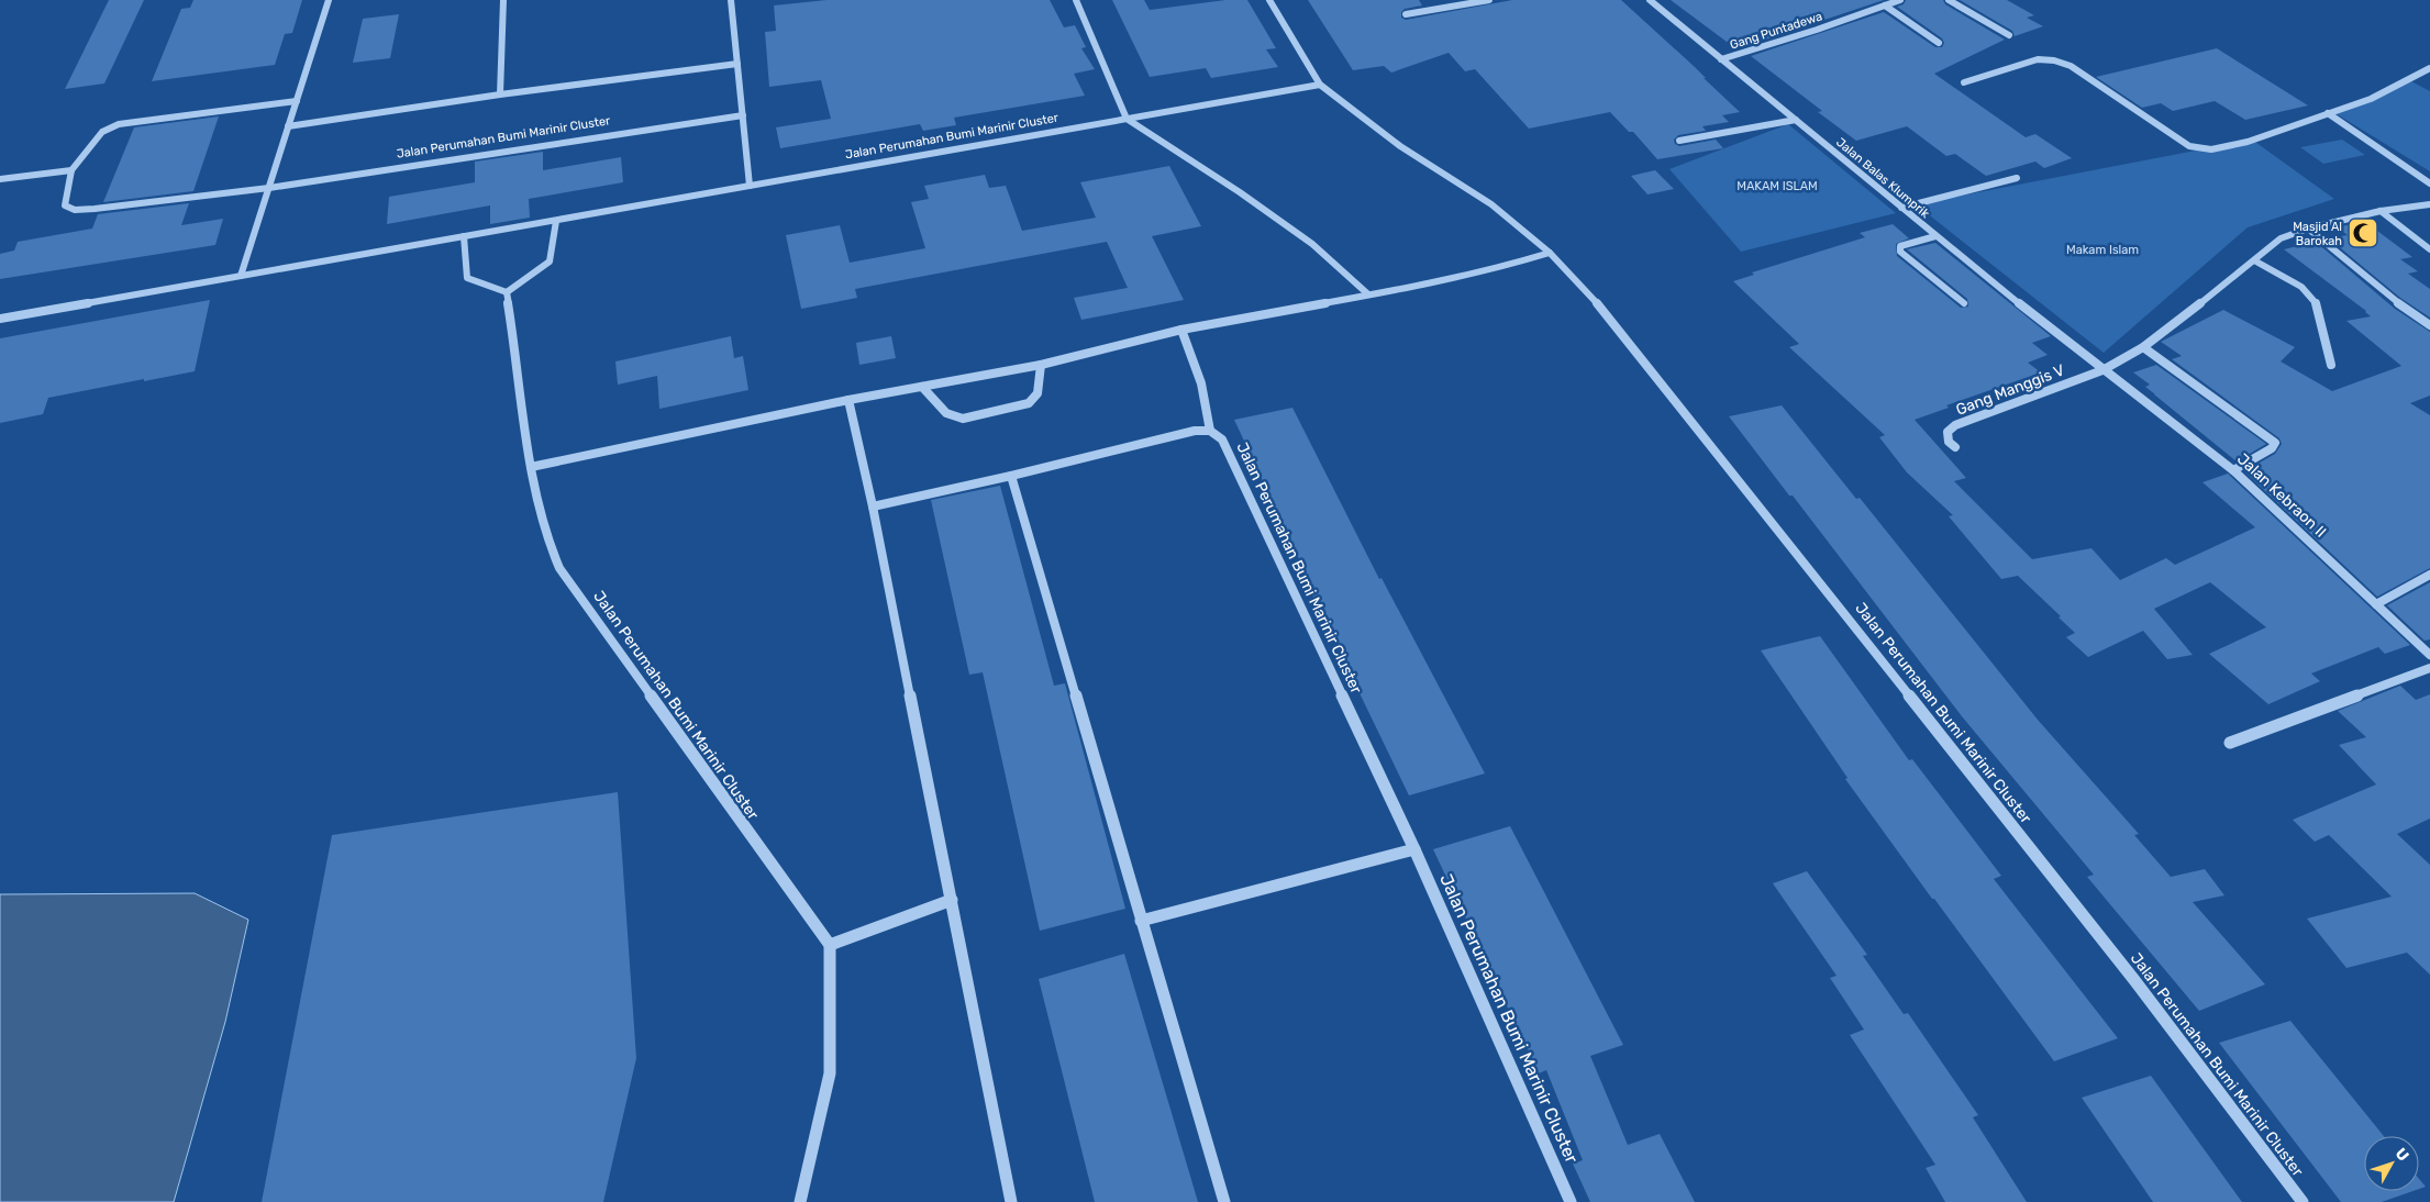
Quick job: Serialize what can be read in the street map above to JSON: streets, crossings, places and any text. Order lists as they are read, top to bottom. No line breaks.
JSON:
{"streets":{"street":["Gang Puntadewa","Jalan Perumahan Bumi Marinir Cluster","Jalan Balas Klumprik","Gang Manggis V","Jalan Kebraon II"]},"crossings":[["Gang Puntadewa","Jalan Balas Klumprik"],["Jalan Balas Klumprik","Gang Manggis V"],["Jalan Balas Klumprik","Jalan Kebraon II"],["Gang Manggis V","Jalan Kebraon II"]],"parks":["MAKAM ISLAM","Makam Islam"],"places":{"mosque":["Masjid Al Barokah"]},"north":"top right"}
